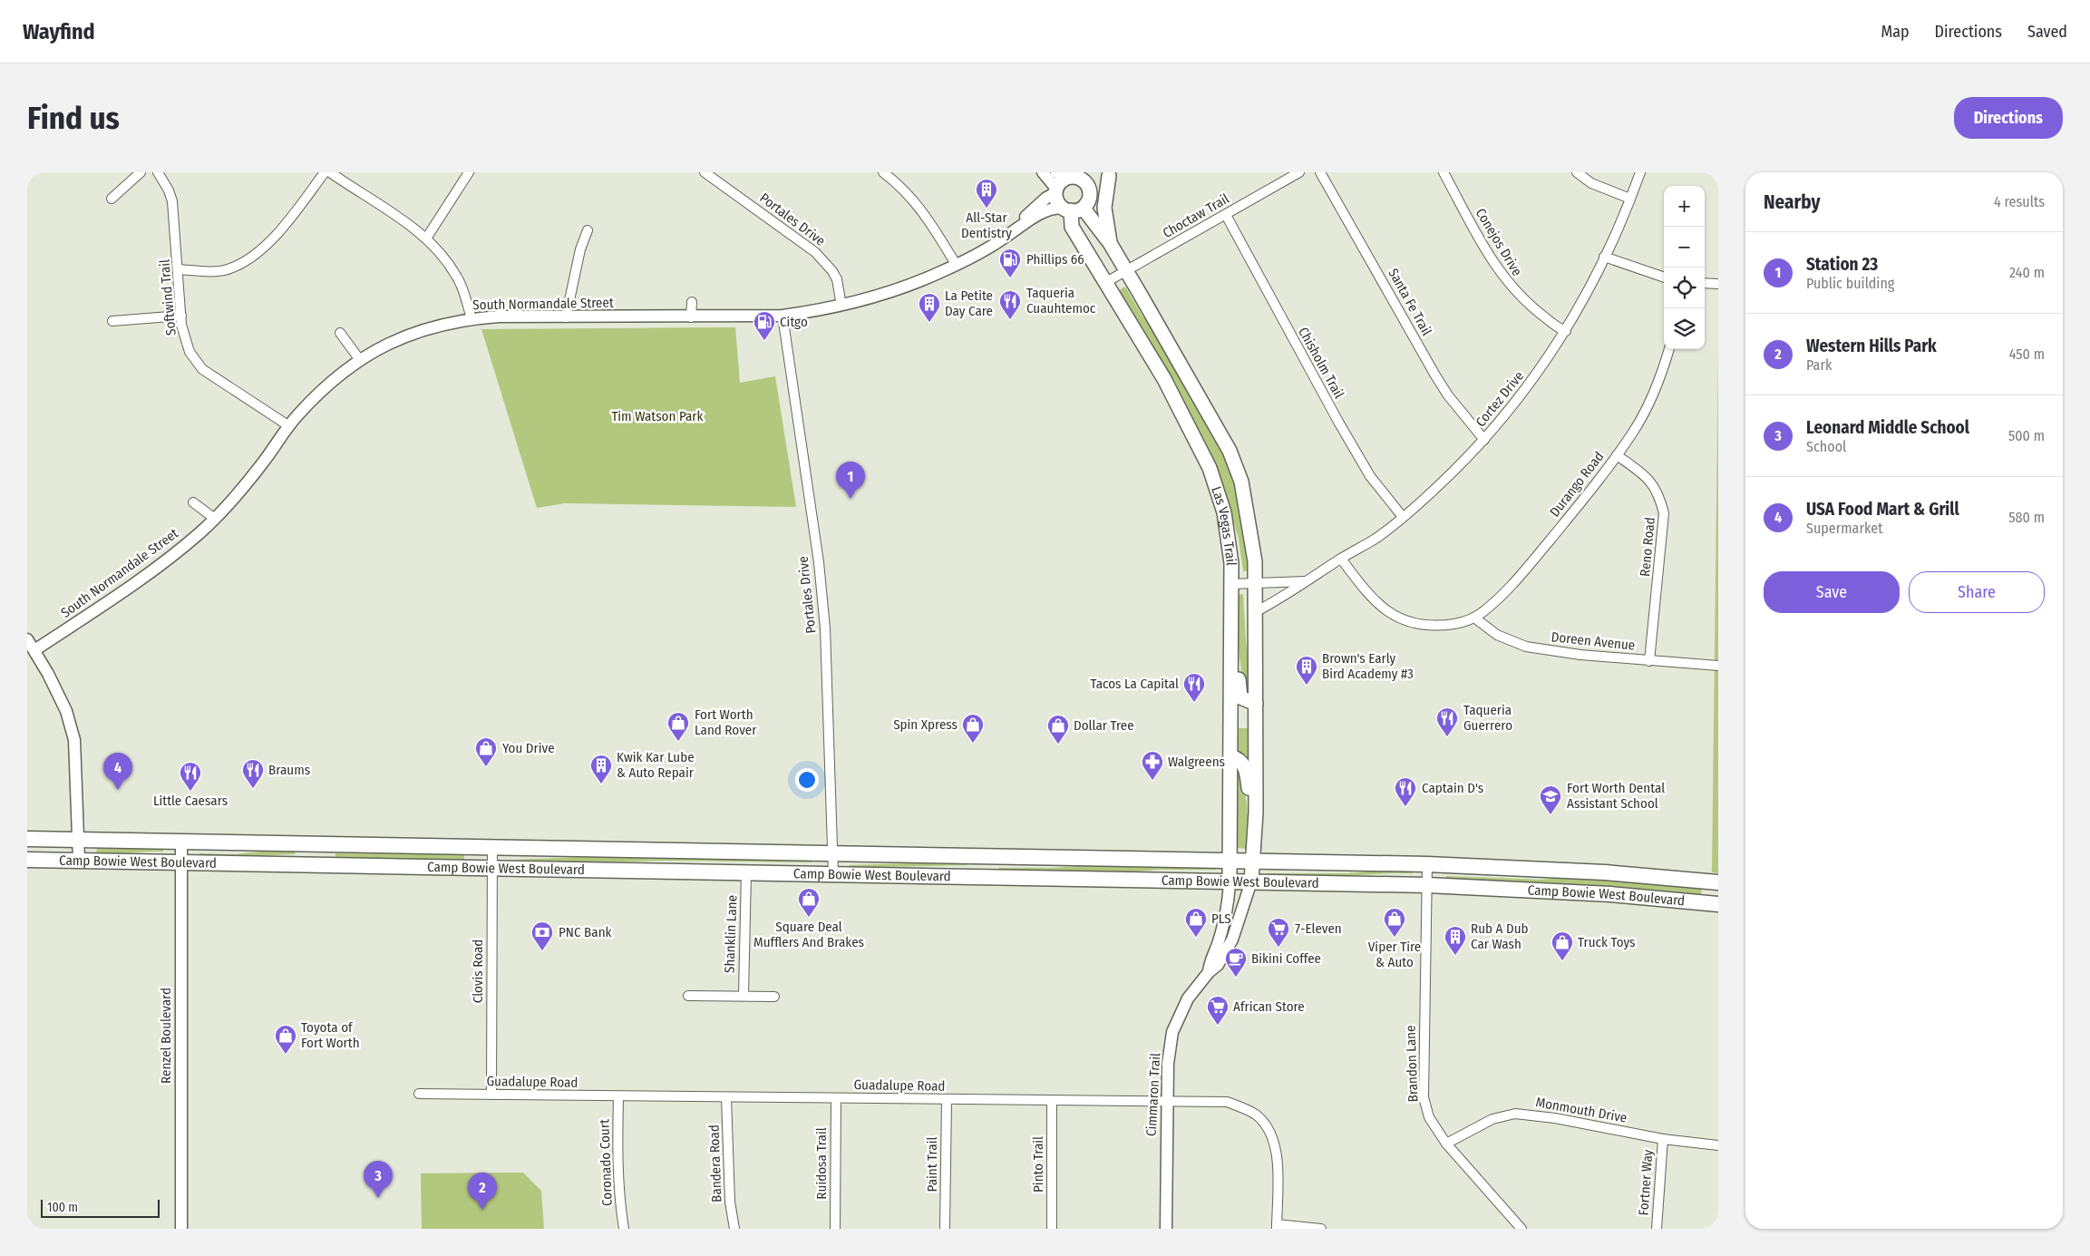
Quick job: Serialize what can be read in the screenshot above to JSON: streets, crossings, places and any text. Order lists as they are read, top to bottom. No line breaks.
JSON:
{"streets":{"main road":["Las Vegas Trail","Camp Bowie West Boulevard"],"street":["Choctaw Trail","Portales Drive","Conejos Drive","Softwind Trail","Santa Fe Trail","South Normandale Street","Chisholm Trail","Cortez Drive","Durango Road","Reno Road","Doreen Avenue","Shanklin Lane","Clovis Road","Renzel Boulevard","Brandon Lane","Guadalupe Road","Cimmaron Trail","Monmouth Drive","Coronado Court","Bandera Road","Ruidosa Trail","Paint Trail","Pinto Trail","Fortner Way"]},"crossings":[["Choctaw Trail","Chisholm Trail"],["Choctaw Trail","Las Vegas Trail"],["Portales Drive","South Normandale Street"],["Portales Drive","Camp Bowie West Boulevard"],["Conejos Drive","Cortez Drive"],["Softwind Trail","South Normandale Street"],["Santa Fe Trail","Cortez Drive"],["South Normandale Street","Las Vegas Trail"],["Chisholm Trail","Cortez Drive"],["Cortez Drive","Las Vegas Trail"],["Durango Road","Reno Road"],["Durango Road","Doreen Avenue"],["Las Vegas Trail","Camp Bowie West Boulevard"],["Las Vegas Trail","Cimmaron Trail"],["Reno Road","Doreen Avenue"],["Camp Bowie West Boulevard","Shanklin Lane"],["Camp Bowie West Boulevard","Clovis Road"],["Camp Bowie West Boulevard","Renzel Boulevard"],["Camp Bowie West Boulevard","Brandon Lane"],["Camp Bowie West Boulevard","Cimmaron Trail"],["Clovis Road","Guadalupe Road"],["Brandon Lane","Monmouth Drive"],["Guadalupe Road","Cimmaron Trail"],["Guadalupe Road","Coronado Court"],["Guadalupe Road","Bandera Road"],["Guadalupe Road","Ruidosa Trail"],["Guadalupe Road","Paint Trail"],["Guadalupe Road","Pinto Trail"],["Monmouth Drive","Fortner Way"]],"parks":["Tim Watson Park"],"places":{"building":["All-Star Dentistry","La Petite Day Care","Brown's Early Bird Academy #3","Kwik Kar Lube & Auto Repair","Rub A Dub Car Wash"],"fuel station":["Phillips 66","Citgo"],"restaurant":["Taqueria Cuauhtemoc","Tacos La Capital","Taqueria Guerrero","Braums","Little Caesars","Captain D's"],"shop":["Fort Worth Land Rover","Spin Xpress","Dollar Tree","You Drive","Square Deal Mufflers And Brakes","PLS","Viper Tire & Auto","Truck Toys","Toyota of Fort Worth"],"pharmacy":["Walgreens"],"school or university":["Fort Worth Dental Assistant School"],"supermarket":["7-Eleven","African Store"],"bank":["PNC Bank"],"cafe":["Bikini Coffee"]},"scale_bar":"100 m","page":{"header":"Wayfind","nav":["Map","Directions","Saved"],"buttons":["Directions",["Save","Share"]],"title":"Find us","heading":["Nearby","4 results"],"map_buttons":["+","−"],"list":[{"mark":"1","name":"Station 23","note":"Public building","value":"240 m"},{"mark":"2","name":"Western Hills Park","note":"Park","value":"450 m"},{"mark":"3","name":"Leonard Middle School","note":"School","value":"500 m"},{"mark":"4","name":"USA Food Mart & Grill","note":"Supermarket","value":"580 m"}],"pins":["1","4","3","2"],"scale":"100 m"}}
